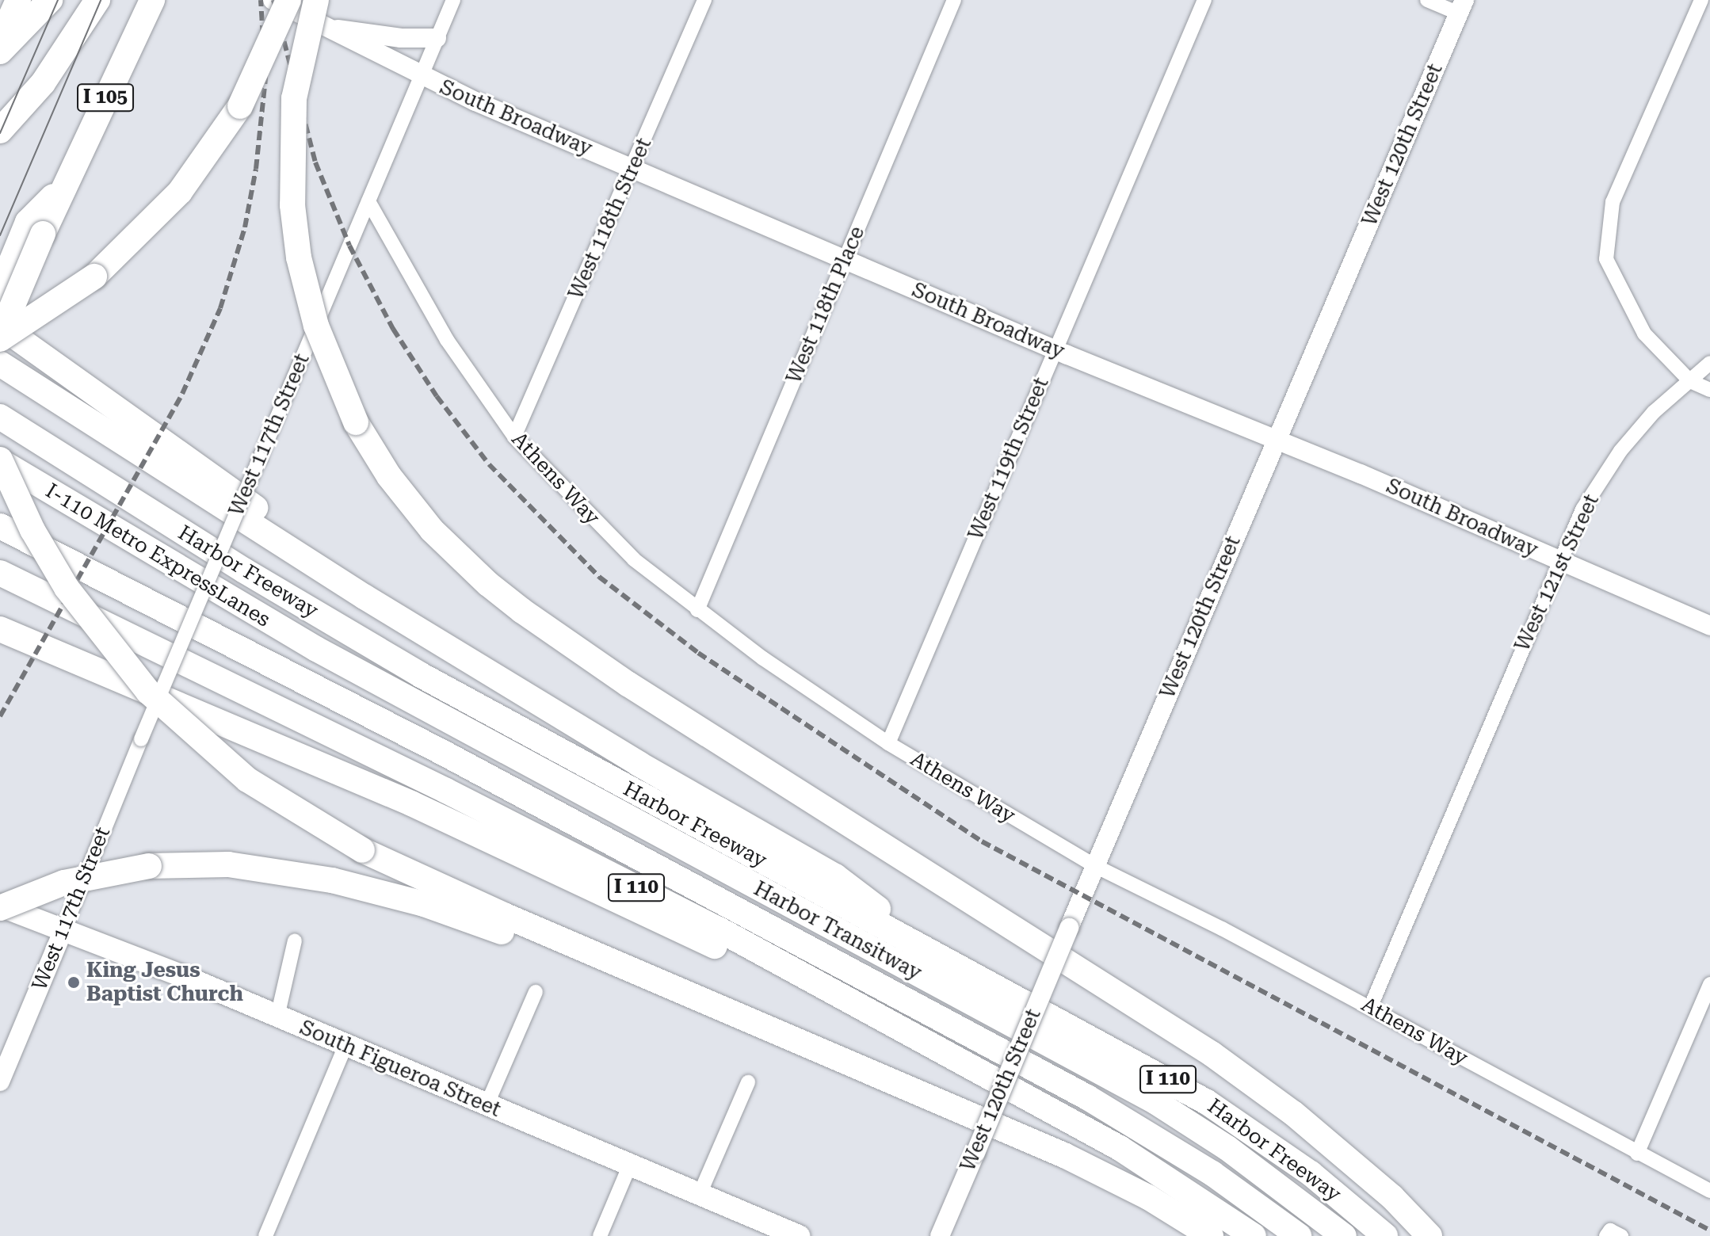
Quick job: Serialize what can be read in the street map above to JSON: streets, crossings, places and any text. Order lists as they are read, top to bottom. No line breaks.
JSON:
{"streets":{"highway":["I 105","I-110 Metro ExpressLanes","Harbor Freeway","I 110","Harbor Transitway"],"main road":["South Broadway","West 120th Street","West 117th Street","South Figueroa Street"],"street":["West 118th Street","West 118th Place","West 119th Street","Athens Way","West 121st Street"]},"crossings":[["South Broadway","West 120th Street"],["South Broadway","West 118th Street"],["South Broadway","West 118th Place"],["South Broadway","West 117th Street"],["South Broadway","West 119th Street"],["South Broadway","West 121st Street"],["West 120th Street","Athens Way"],["West 118th Street","Athens Way"],["West 118th Place","Athens Way"],["West 117th Street","Athens Way"],["West 117th Street","South Figueroa Street"],["West 119th Street","Athens Way"],["Athens Way","West 121st Street"],["I-110 Metro ExpressLanes","Harbor Transitway"]],"places":["King Jesus Baptist Church"]}
